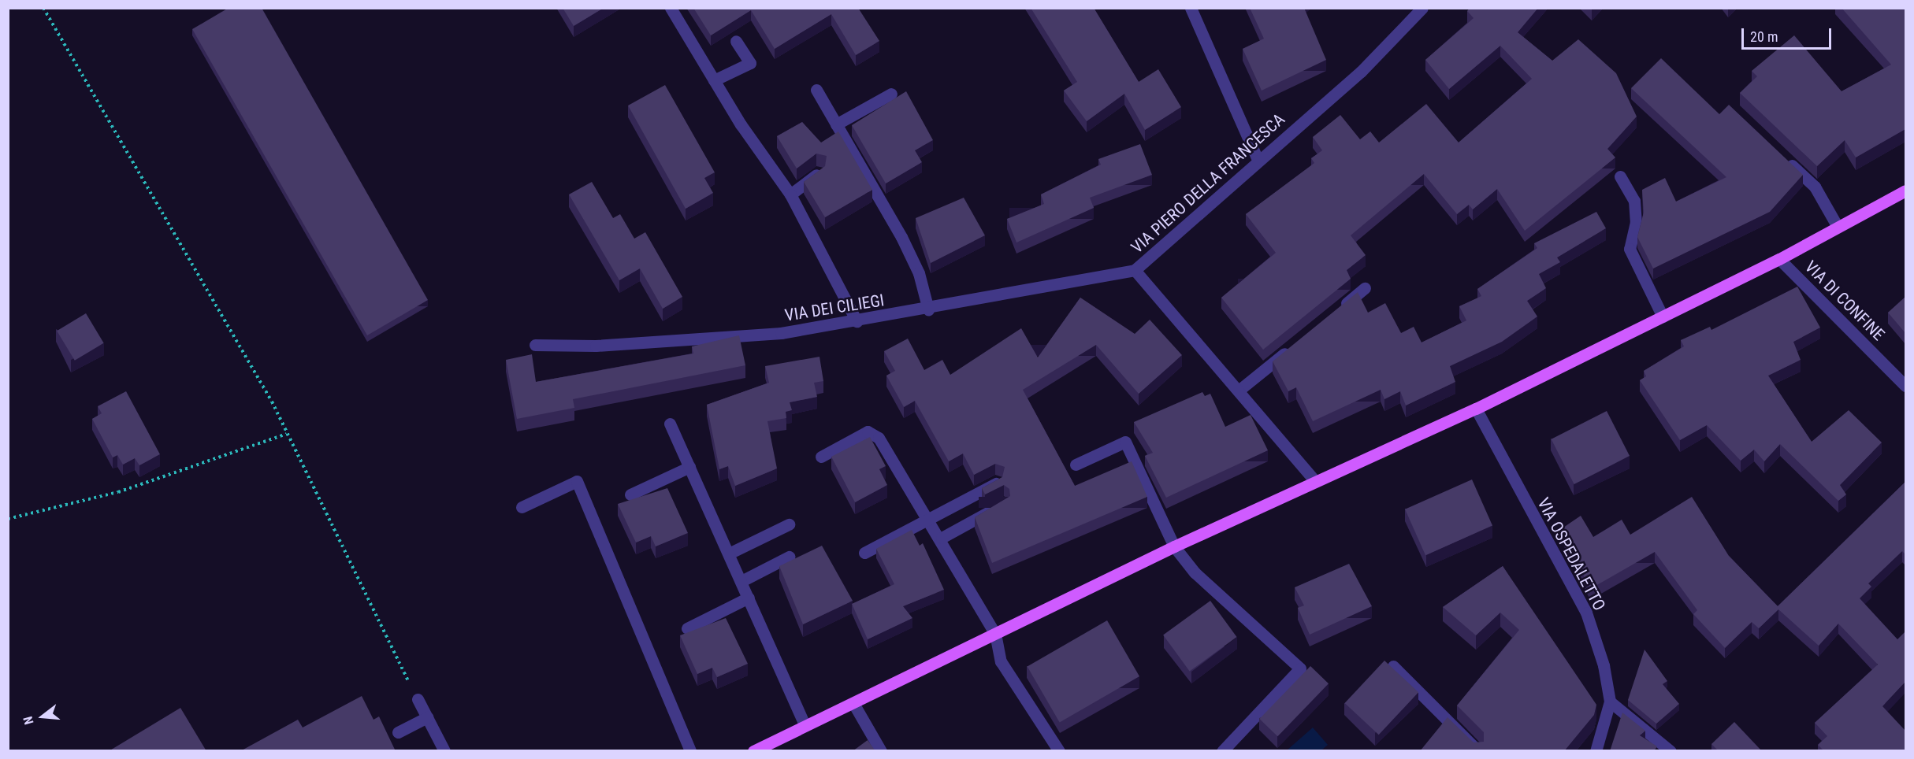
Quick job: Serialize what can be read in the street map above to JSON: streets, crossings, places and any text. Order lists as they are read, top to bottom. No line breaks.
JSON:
{"streets":{"street":["VIA PIERO DELLA FRANCESCA","VIA DI CONFINE","VIA DEI CILIEGI","VIA OSPEDALETTO"]},"crossings":[["VIA PIERO DELLA FRANCESCA","VIA DEI CILIEGI"]],"scale_bar":"20 m","north":"left"}
